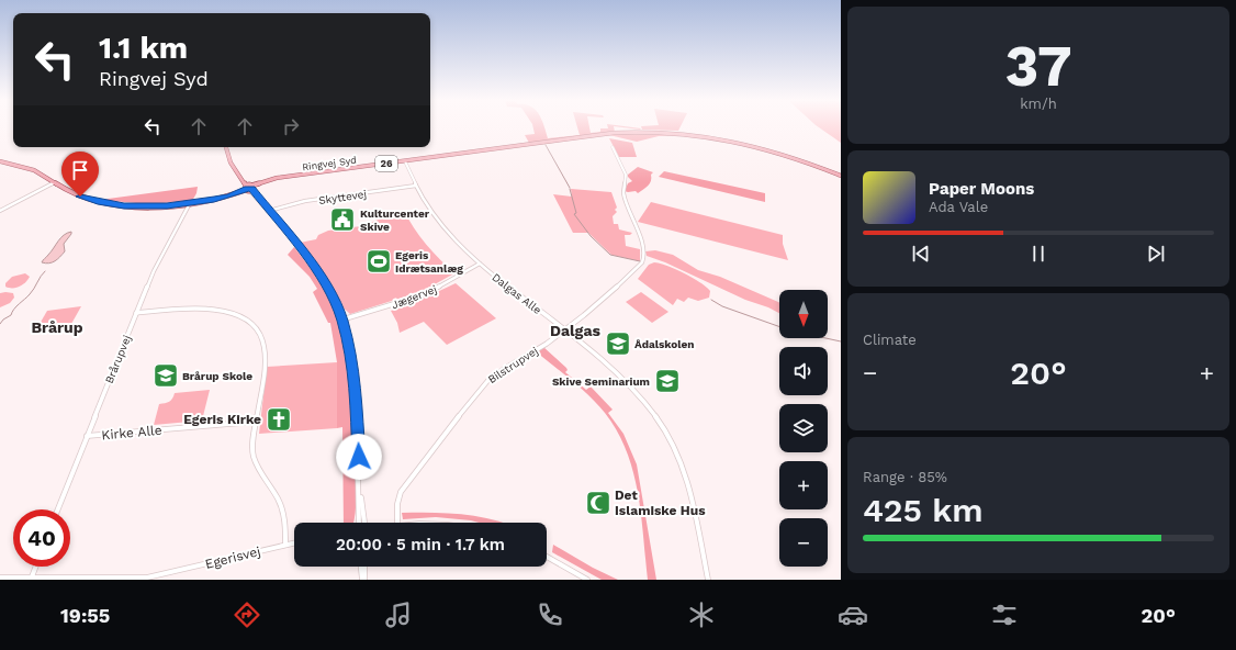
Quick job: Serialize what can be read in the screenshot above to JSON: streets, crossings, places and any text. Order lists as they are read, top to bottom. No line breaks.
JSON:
{"streets":{"main road":["Ringvej Syd","26"],"street":["Skyttevej","Dalgas Alle","Jægervej","Brårupvej","Bilstrupvej","Kirke Alle","Egerisvej"]},"crossings":[["Ringvej Syd","Dalgas Alle"],["Ringvej Syd","Brårupvej"],["Skyttevej","Dalgas Alle"],["Dalgas Alle","Jægervej"],["Dalgas Alle","Bilstrupvej"],["Brårupvej","Kirke Alle"]],"districts":["Brårup","Dalgas"],"places":{"public building":["Kulturcenter Skive"],"sports":["Egeris Idrætsanlæg"],"school or university":["Ådalskolen","Brårup Skole","Skive Seminarium"],"church":["Egeris Kirke"],"mosque":["Det Islamiske Hus"]},"north":"bottom","page":{"tile":[["37","km/h"],"Climate",["Range · 85%","425 km"]],"turn":["1.1 km","Ringvej Syd"],"song":["Paper Moons","Ada Vale"],"map_buttons":["+","−"],"heat":["−","20°","+"],"limit":"40","trip":"20:00 · 5 min · 1.7 km","tabs":["19:55","20°"]}}
